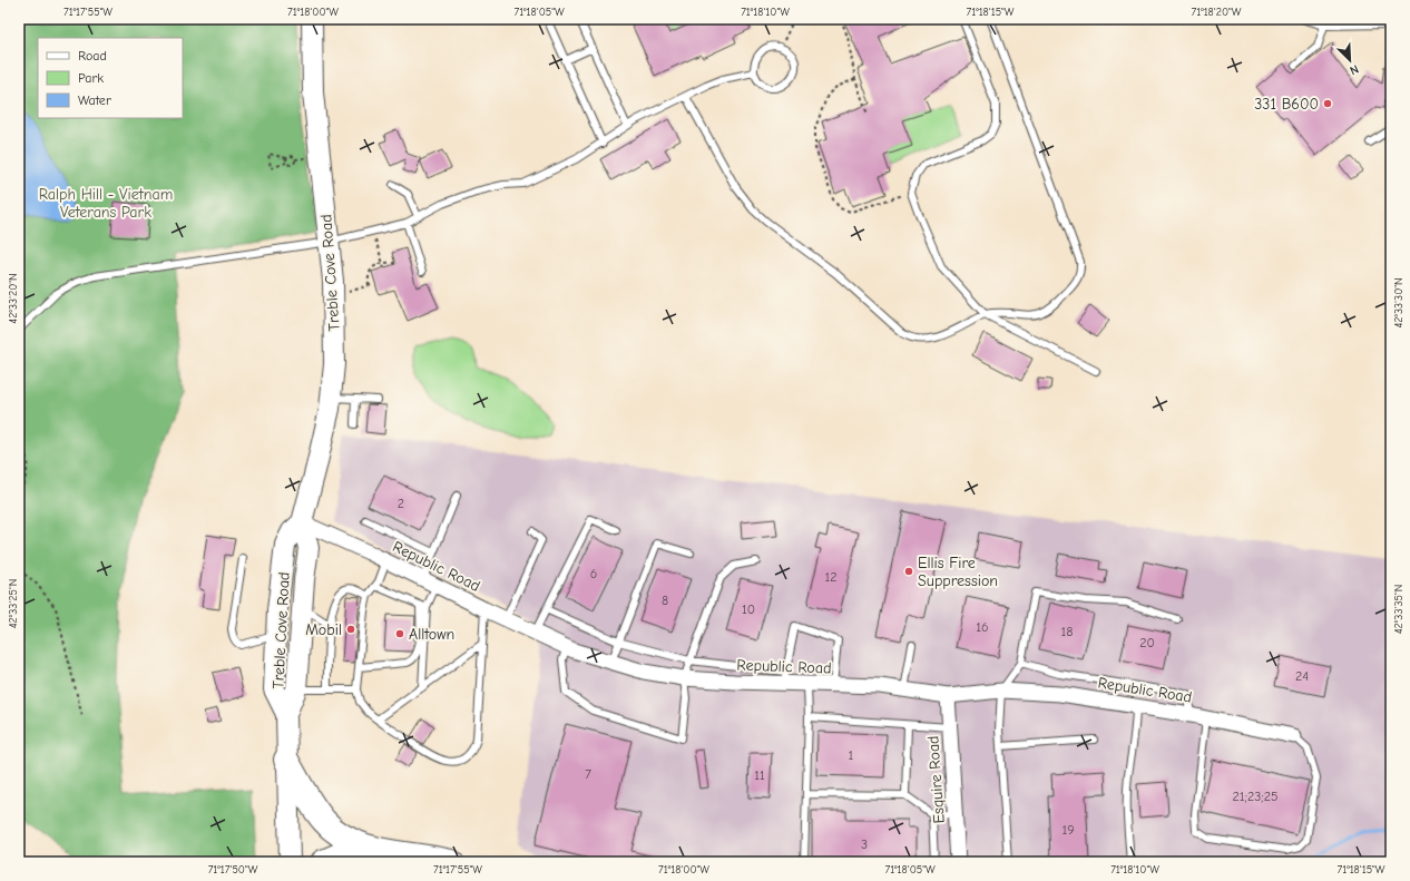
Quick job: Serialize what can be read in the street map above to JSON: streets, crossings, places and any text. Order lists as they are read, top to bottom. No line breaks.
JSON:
{"streets":{"main road":["Treble Cove Road"],"street":["Republic Road","Esquire Road"]},"crossings":[["Treble Cove Road","Republic Road"],["Republic Road","Esquire Road"]],"parks":["Ralph Hill - Vietnam Veterans Park"],"places":["331 B600","Ellis Fire Suppression","Mobil","Alltown"],"house_numbers":["2","6","12","8","10","16","18","20","24","1","7","11","21;23;25","19","3"],"legend":["Road","Park","Water"],"north":"bottom right","coordinates":["71°17'55\"W","71°18'00\"W","71°18'05\"W","71°18'10\"W","71°18'15\"W","71°18'20\"W","42°33'20\"N","42°33'30\"N","42°33'25\"N","42°33'35\"N","71°17'50\"W"]}
